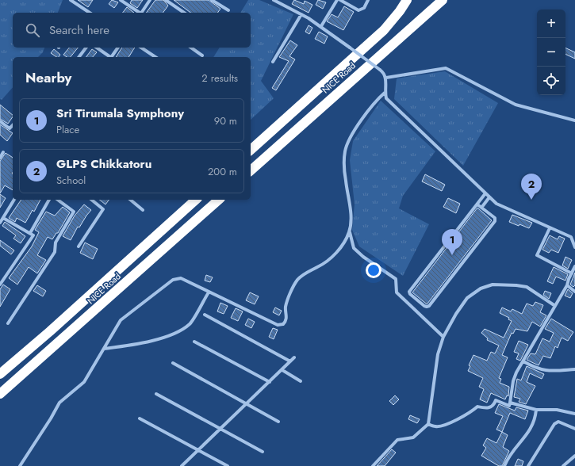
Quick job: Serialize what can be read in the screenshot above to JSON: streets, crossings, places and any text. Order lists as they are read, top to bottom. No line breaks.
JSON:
{"streets":{"highway":["NICE Road"]},"page":{"map_buttons":["+","−"],"search":"Search here","heading":["Nearby","2 results"],"list":[{"mark":"1","name":"Sri Tirumala Symphony","note":"Place","value":"90 m"},{"mark":"2","name":"GLPS Chikkatoru","note":"School","value":"200 m"}],"pins":["2","1"]}}
